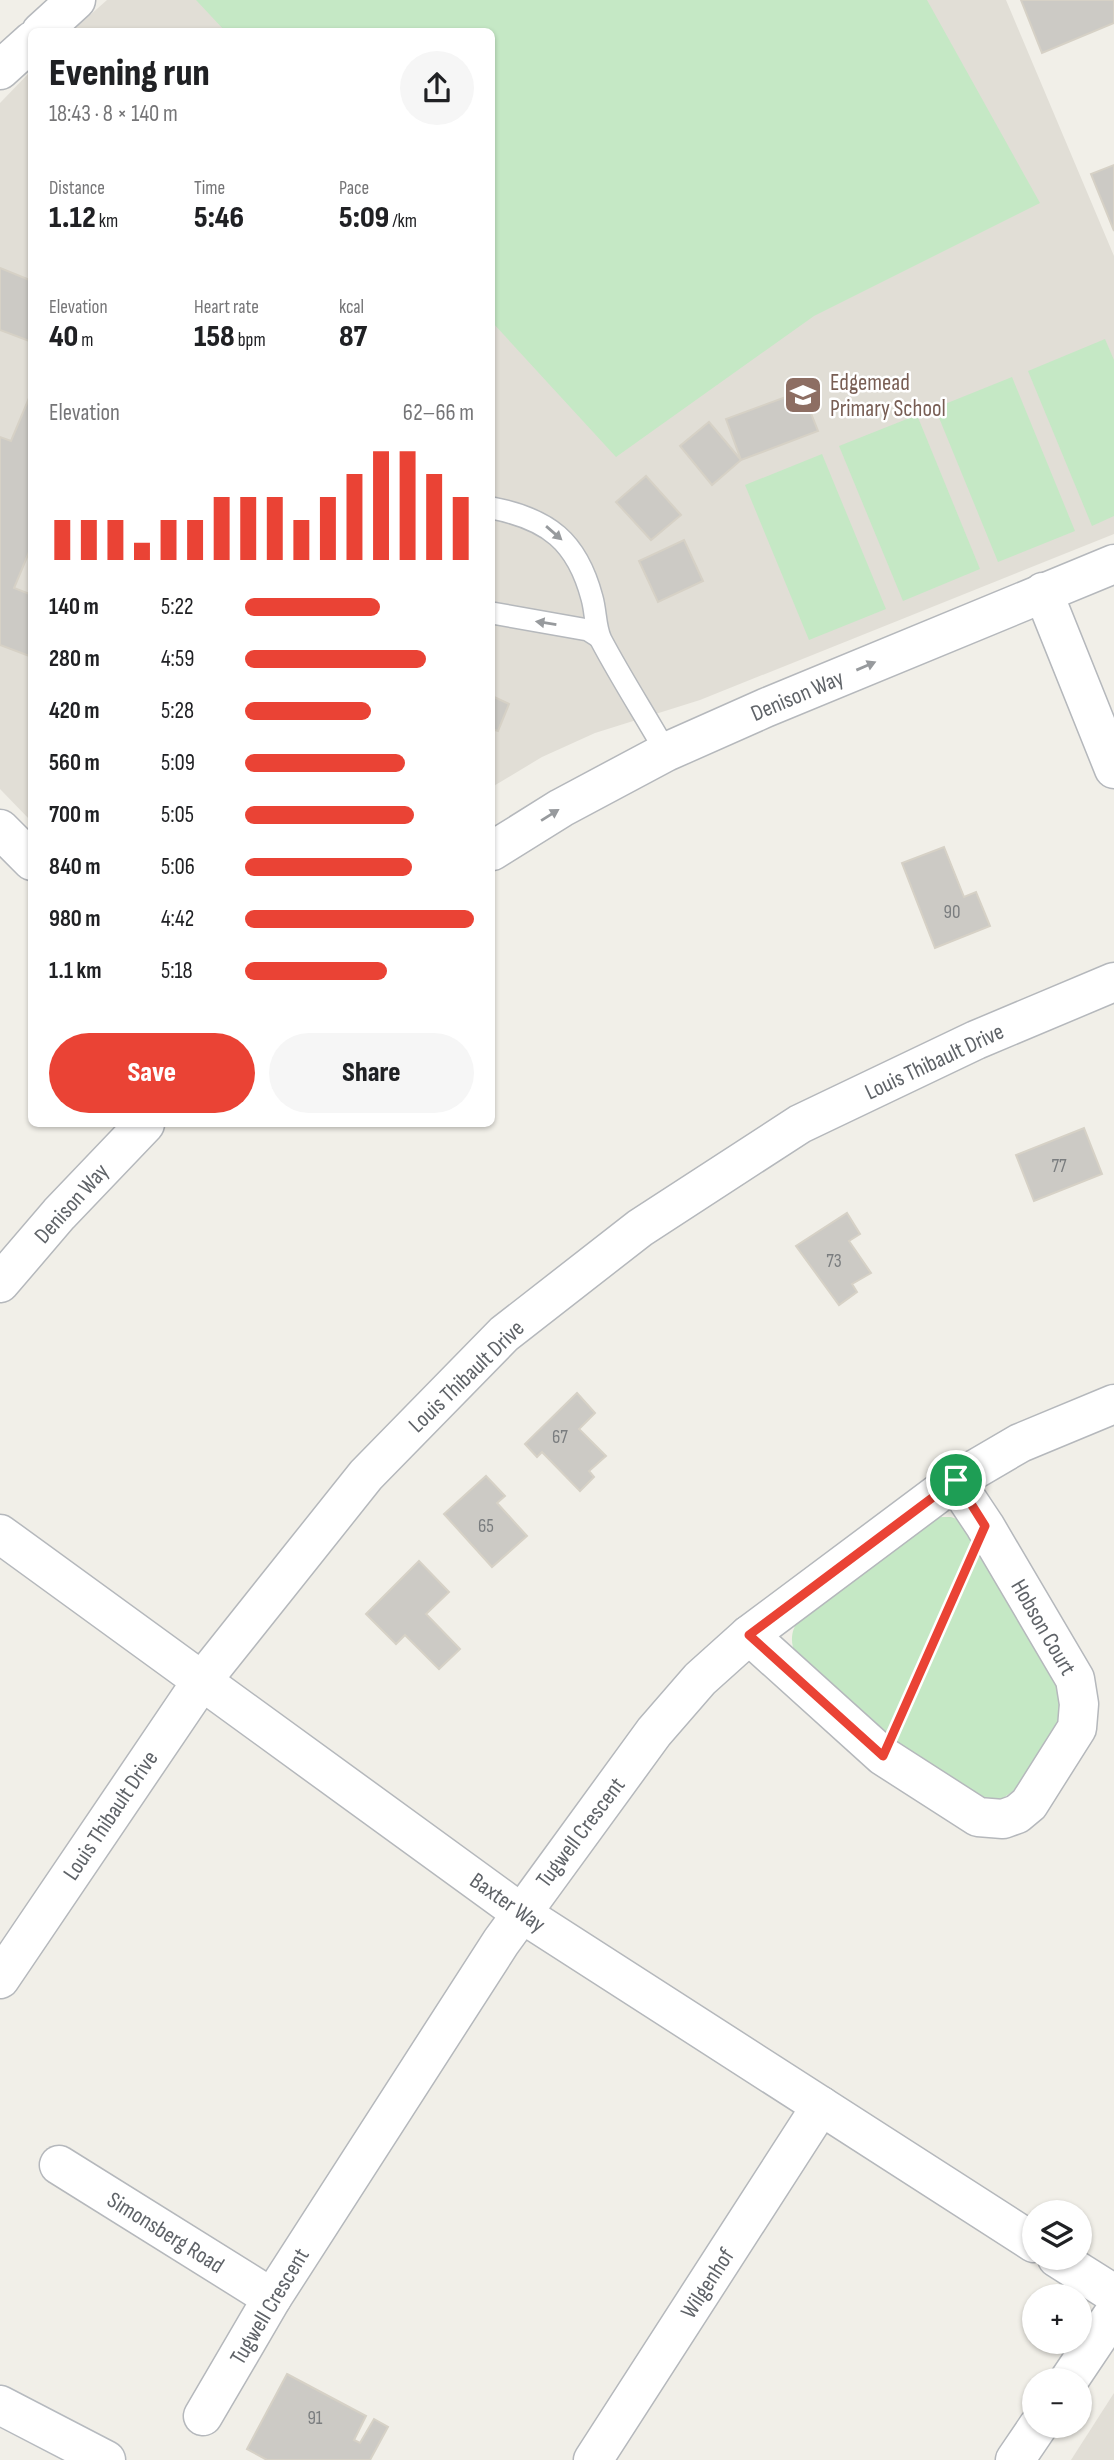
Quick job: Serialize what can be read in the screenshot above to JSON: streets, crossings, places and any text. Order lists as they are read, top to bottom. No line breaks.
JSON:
{"streets":{"street":["Denison Way","Louis Thibault Drive","Hobson Court","Tugwell Crescent","Baxter Way","Simonsberg Road","Wilgenhof"]},"crossings":[["Louis Thibault Drive","Baxter Way"],["Hobson Court","Tugwell Crescent"],["Tugwell Crescent","Baxter Way"],["Tugwell Crescent","Simonsberg Road"],["Baxter Way","Wilgenhof"]],"one_way":["Denison Way"],"places":{"school or university":["Edgemead Primary School"]},"house_numbers":["90","77","73","67","65","91"],"page":{"heading":["Evening run","18:43 · 8 × 140 m"],"stats":[["Distance","1.12 km"],["Time","5:46"],["Pace","5:09 /km"],["Elevation","40 m"],["Heart rate","158 bpm"],["kcal","87"]],"chart":["Elevation","62–66 m"],"list":[{"name":"140 m","note":"5:22"},{"name":"280 m","note":"4:59"},{"name":"420 m","note":"5:28"},{"name":"560 m","note":"5:09"},{"name":"700 m","note":"5:05"},{"name":"840 m","note":"5:06"},{"name":"980 m","note":"4:42"},{"name":"1.1 km","note":"5:18"}],"buttons":["Save","Share"],"map_buttons":["+","−"]}}
